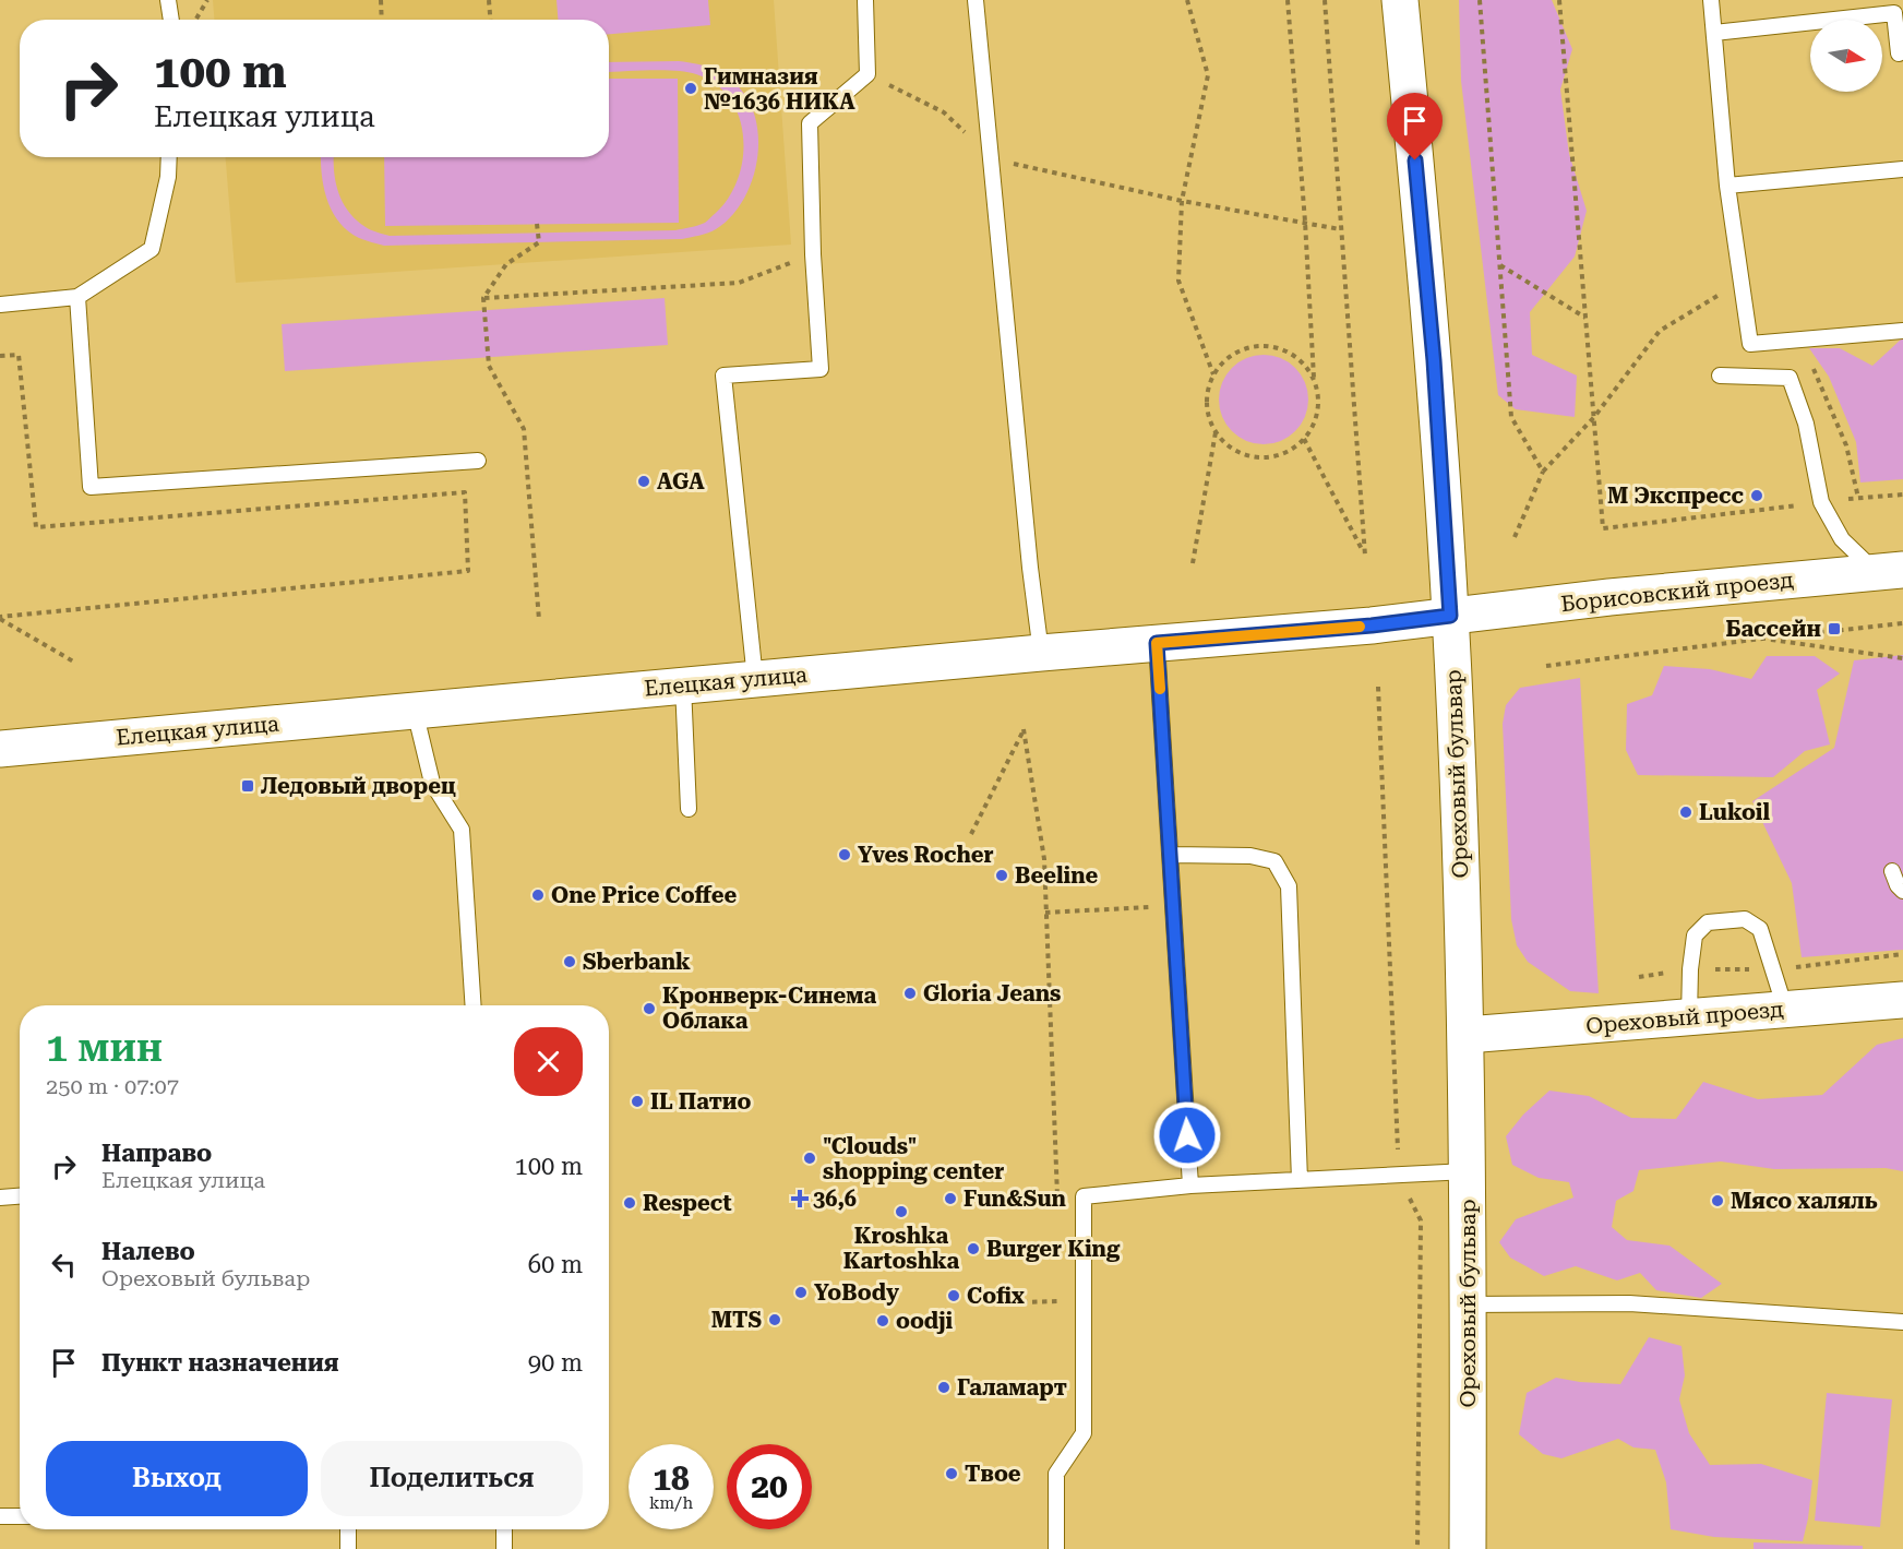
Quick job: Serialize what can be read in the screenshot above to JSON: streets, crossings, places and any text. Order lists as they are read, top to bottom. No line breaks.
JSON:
{"streets":{"street":["Борисовский проезд","Елецкая улица","Ореховый бульвар","Ореховый проезд"]},"crossings":[["Борисовский проезд","Елецкая улица"],["Борисовский проезд","Ореховый бульвар"],["Елецкая улица","Ореховый бульвар"],["Ореховый бульвар","Ореховый проезд"]],"places":{"other":["Гимназия №1636 НИКА","AGA","М Экспресс","Lukoil","Yves Rocher","Beeline","One Price Coffee","Sberbank","Gloria Jeans","Кронверк-Синема Облака","IL Патио","\"Clouds\" shopping center","Fun&Sun","Мясо халяль","Respect","Kroshka Kartoshka","Burger King","YoBody","Cofix","MTS","oodji","Галамарт","Твое"],"transit":["Бассейн","Ледовый дворец"],"health":["36,6"]},"north":"right","page":{"turn":["100 m","Елецкая улица"],"heading":["1 мин","250 m · 07:07"],"list":[{"name":"Направо","note":"Елецкая улица","value":"100 m"},{"name":"Налево","note":"Ореховый бульвар","value":"60 m"},{"name":"Пункт назначения","value":"90 m"}],"buttons":["Выход","Поделиться"],"speed":"18 km/h","limit":"20"}}
